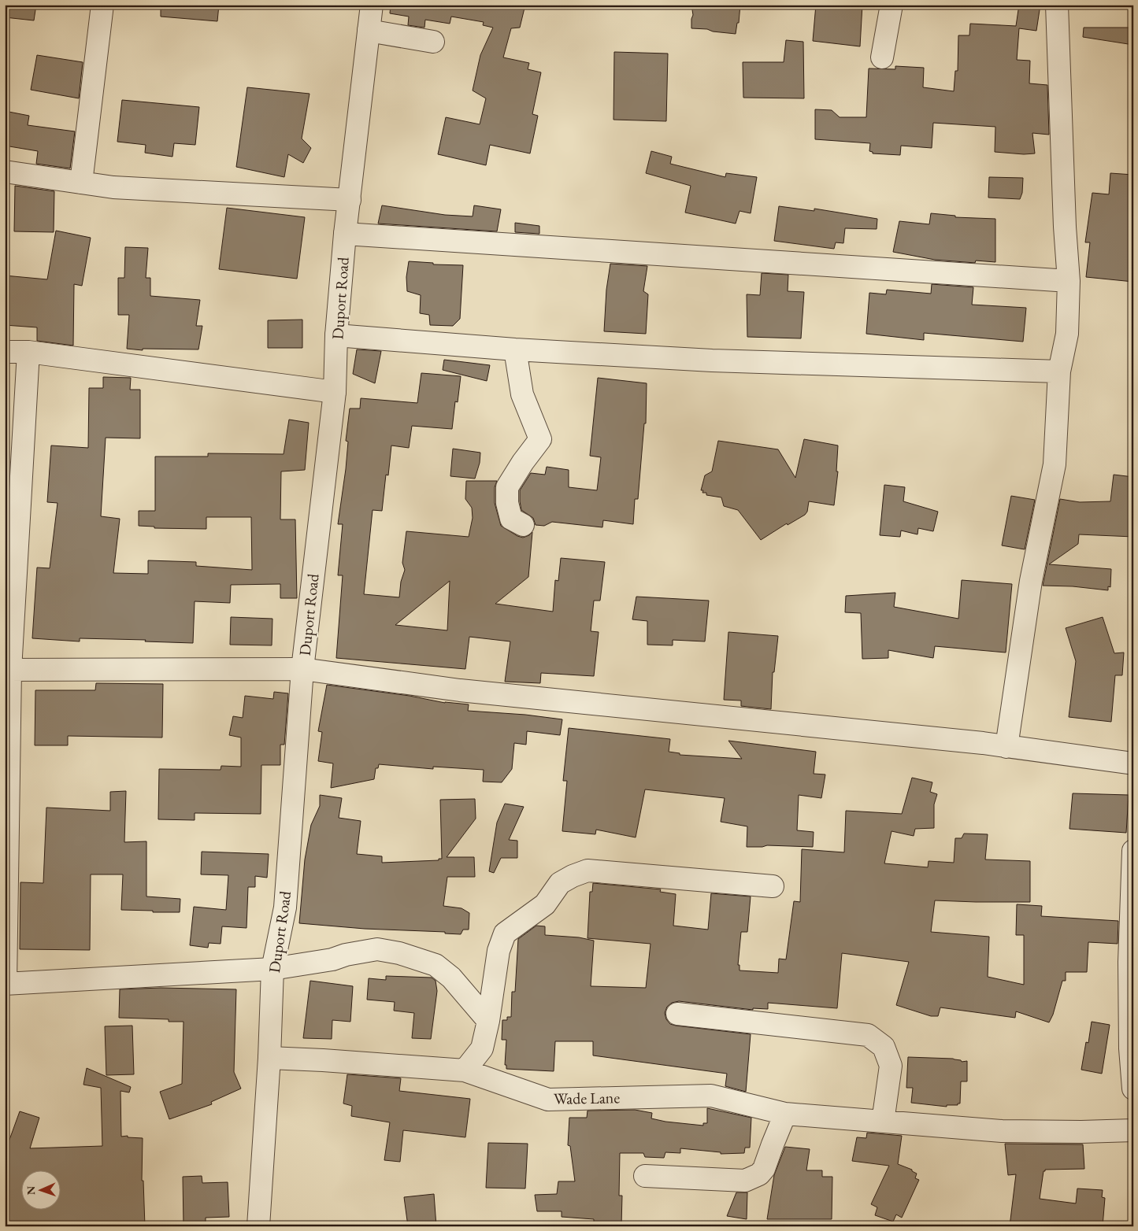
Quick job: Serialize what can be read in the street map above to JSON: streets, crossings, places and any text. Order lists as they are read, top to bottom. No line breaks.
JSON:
{"streets":{"street":["Duport Road","Wade Lane"]},"crossings":[["Duport Road","Wade Lane"]],"north":"left"}
